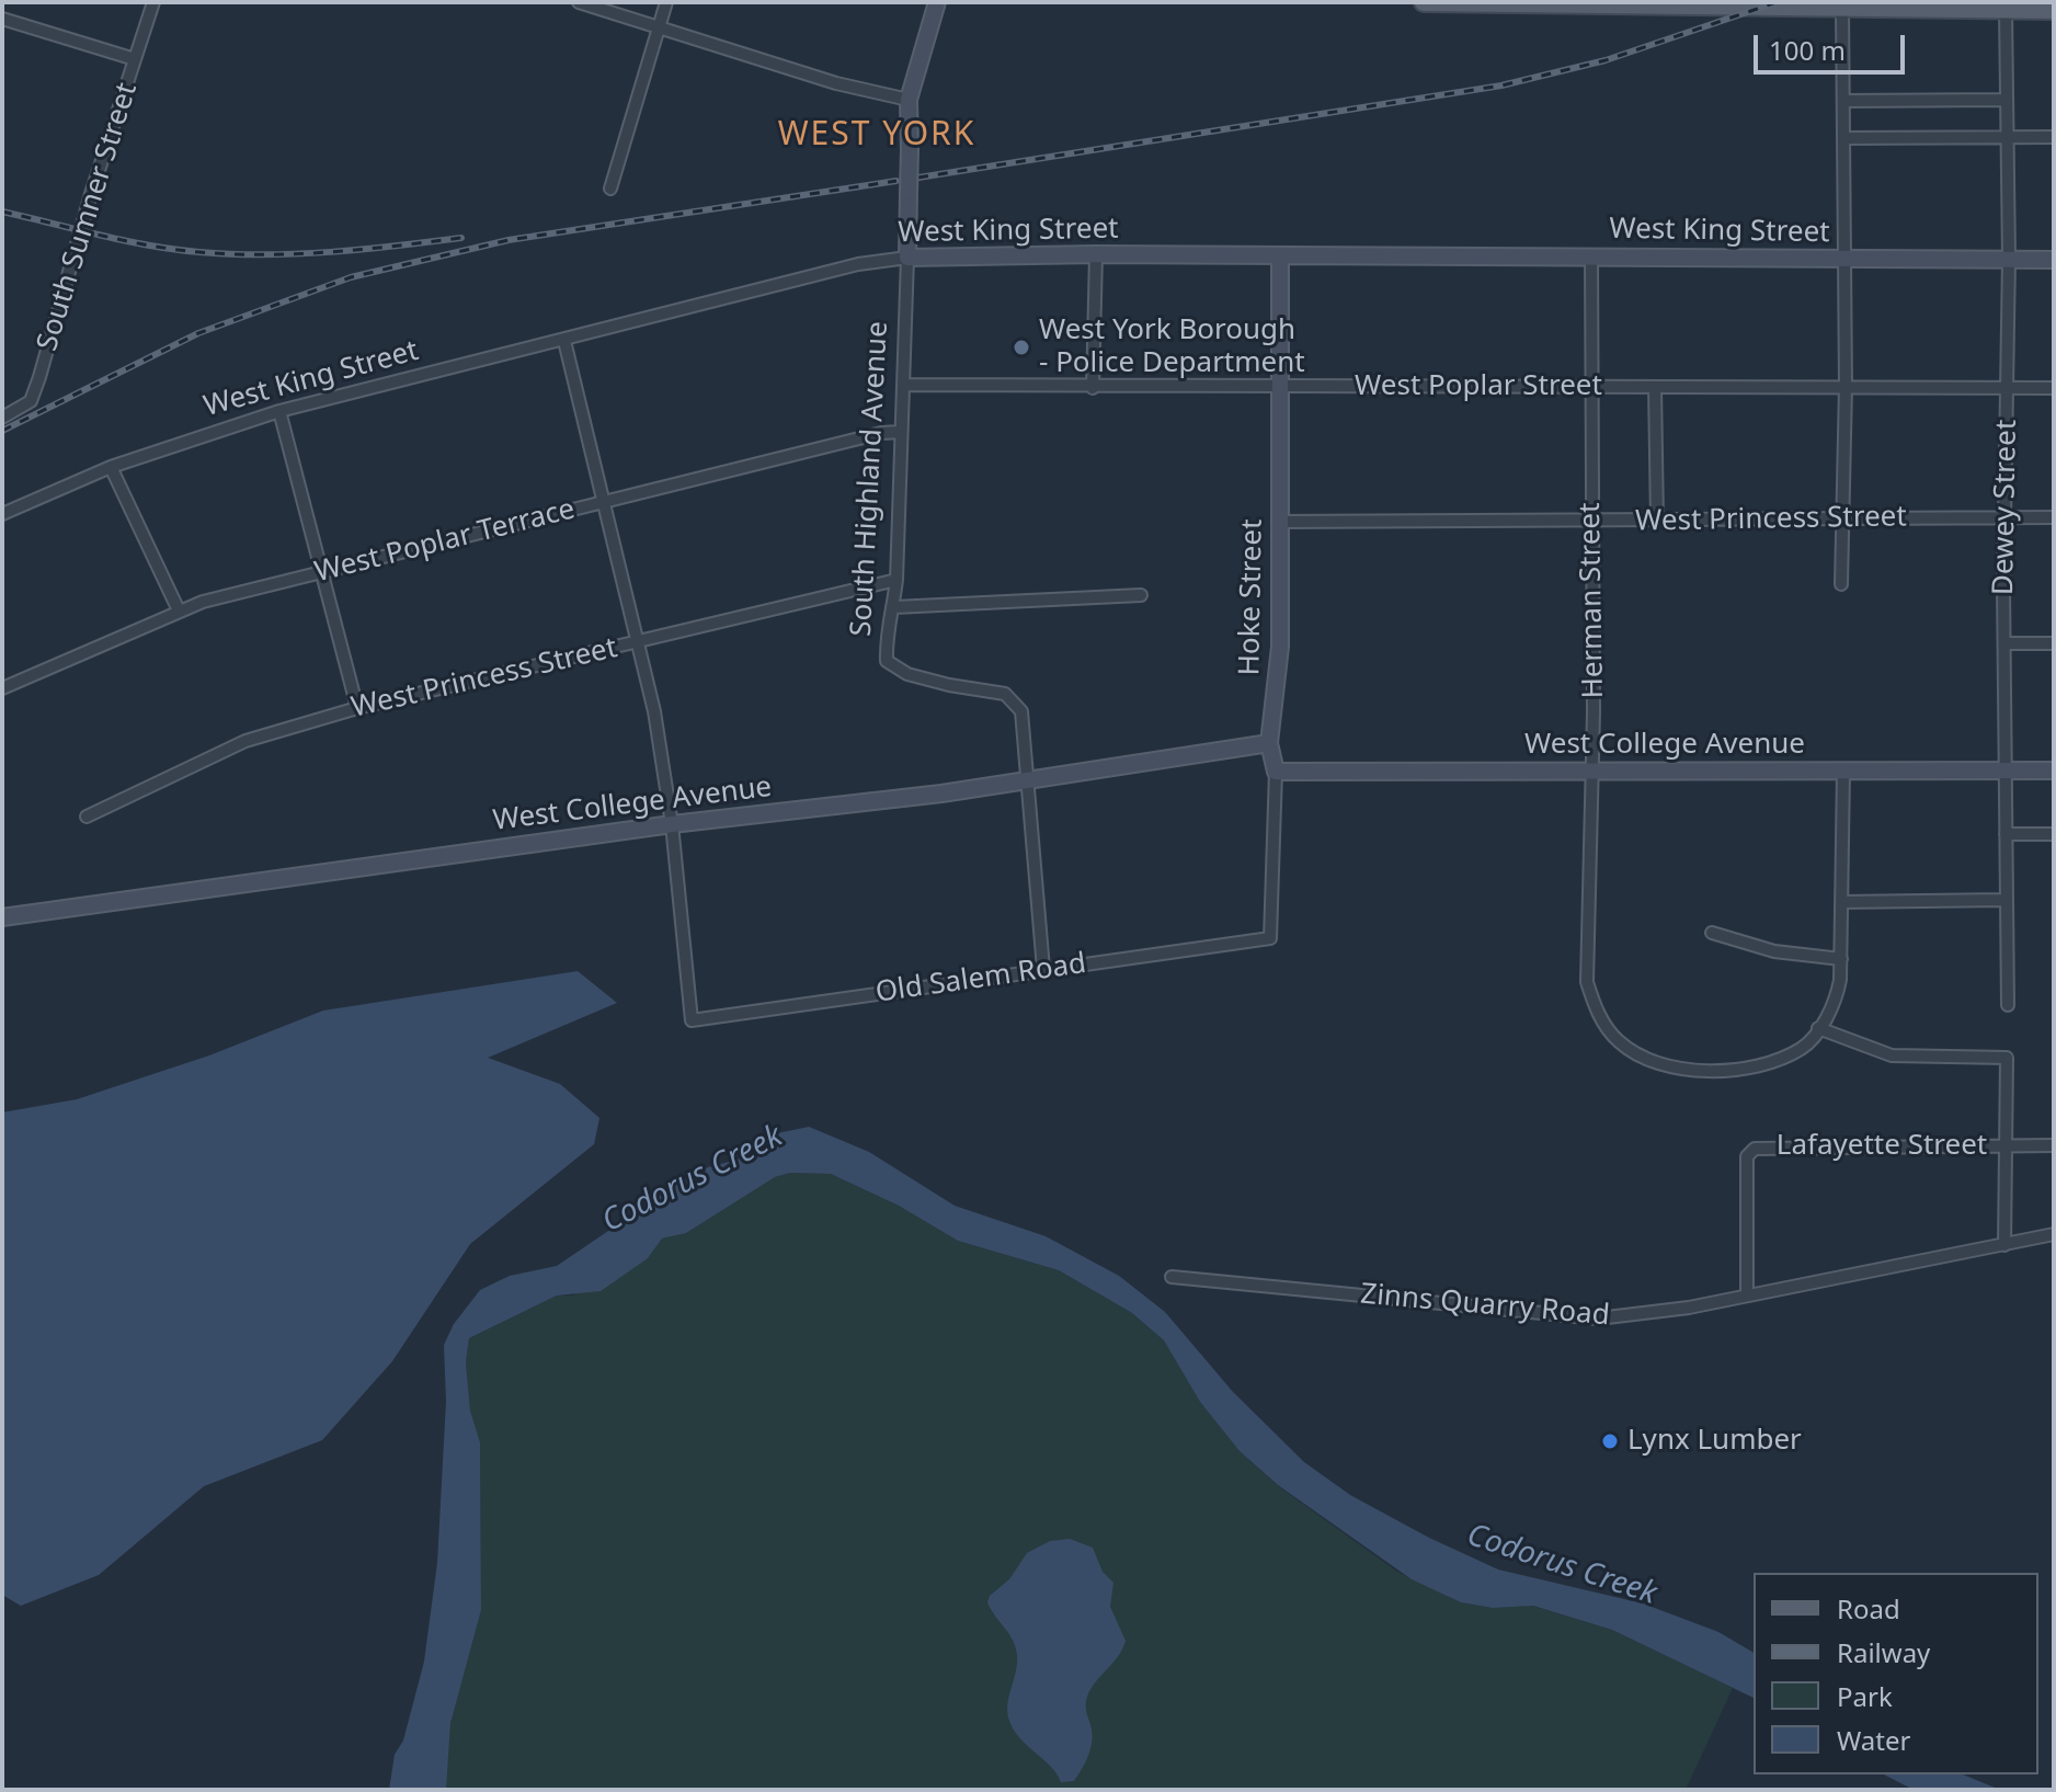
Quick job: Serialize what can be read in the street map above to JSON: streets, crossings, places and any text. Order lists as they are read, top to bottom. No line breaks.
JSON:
{"streets":{"street":["South Sumner Street","West King Street","West Poplar Street","South Highland Avenue","Dewey Street","West Princess Street","West Poplar Terrace","Hoke Street","Herman Street","West College Avenue","Old Salem Road","Lafayette Street","Zinns Quarry Road"]},"crossings":[["West King Street","South Highland Avenue"],["West King Street","Dewey Street"],["West King Street","Hoke Street"],["West King Street","Herman Street"],["West Poplar Street","South Highland Avenue"],["West Poplar Street","Dewey Street"],["West Poplar Street","Hoke Street"],["West Poplar Street","Herman Street"],["South Highland Avenue","West Princess Street"],["South Highland Avenue","West Poplar Terrace"],["South Highland Avenue","West College Avenue"],["South Highland Avenue","Old Salem Road"],["Dewey Street","West Princess Street"],["Dewey Street","West College Avenue"],["West Princess Street","Hoke Street"],["West Princess Street","Herman Street"],["Hoke Street","West College Avenue"],["Hoke Street","Old Salem Road"],["Herman Street","West College Avenue"],["West College Avenue","Old Salem Road"],["Lafayette Street","Zinns Quarry Road"]],"districts":["WEST YORK"],"water":["Codorus Creek"],"places":["West York Borough - Police Department","Lynx Lumber"],"legend":["Road","Railway","Park","Water"],"scale_bar":"100 m"}
